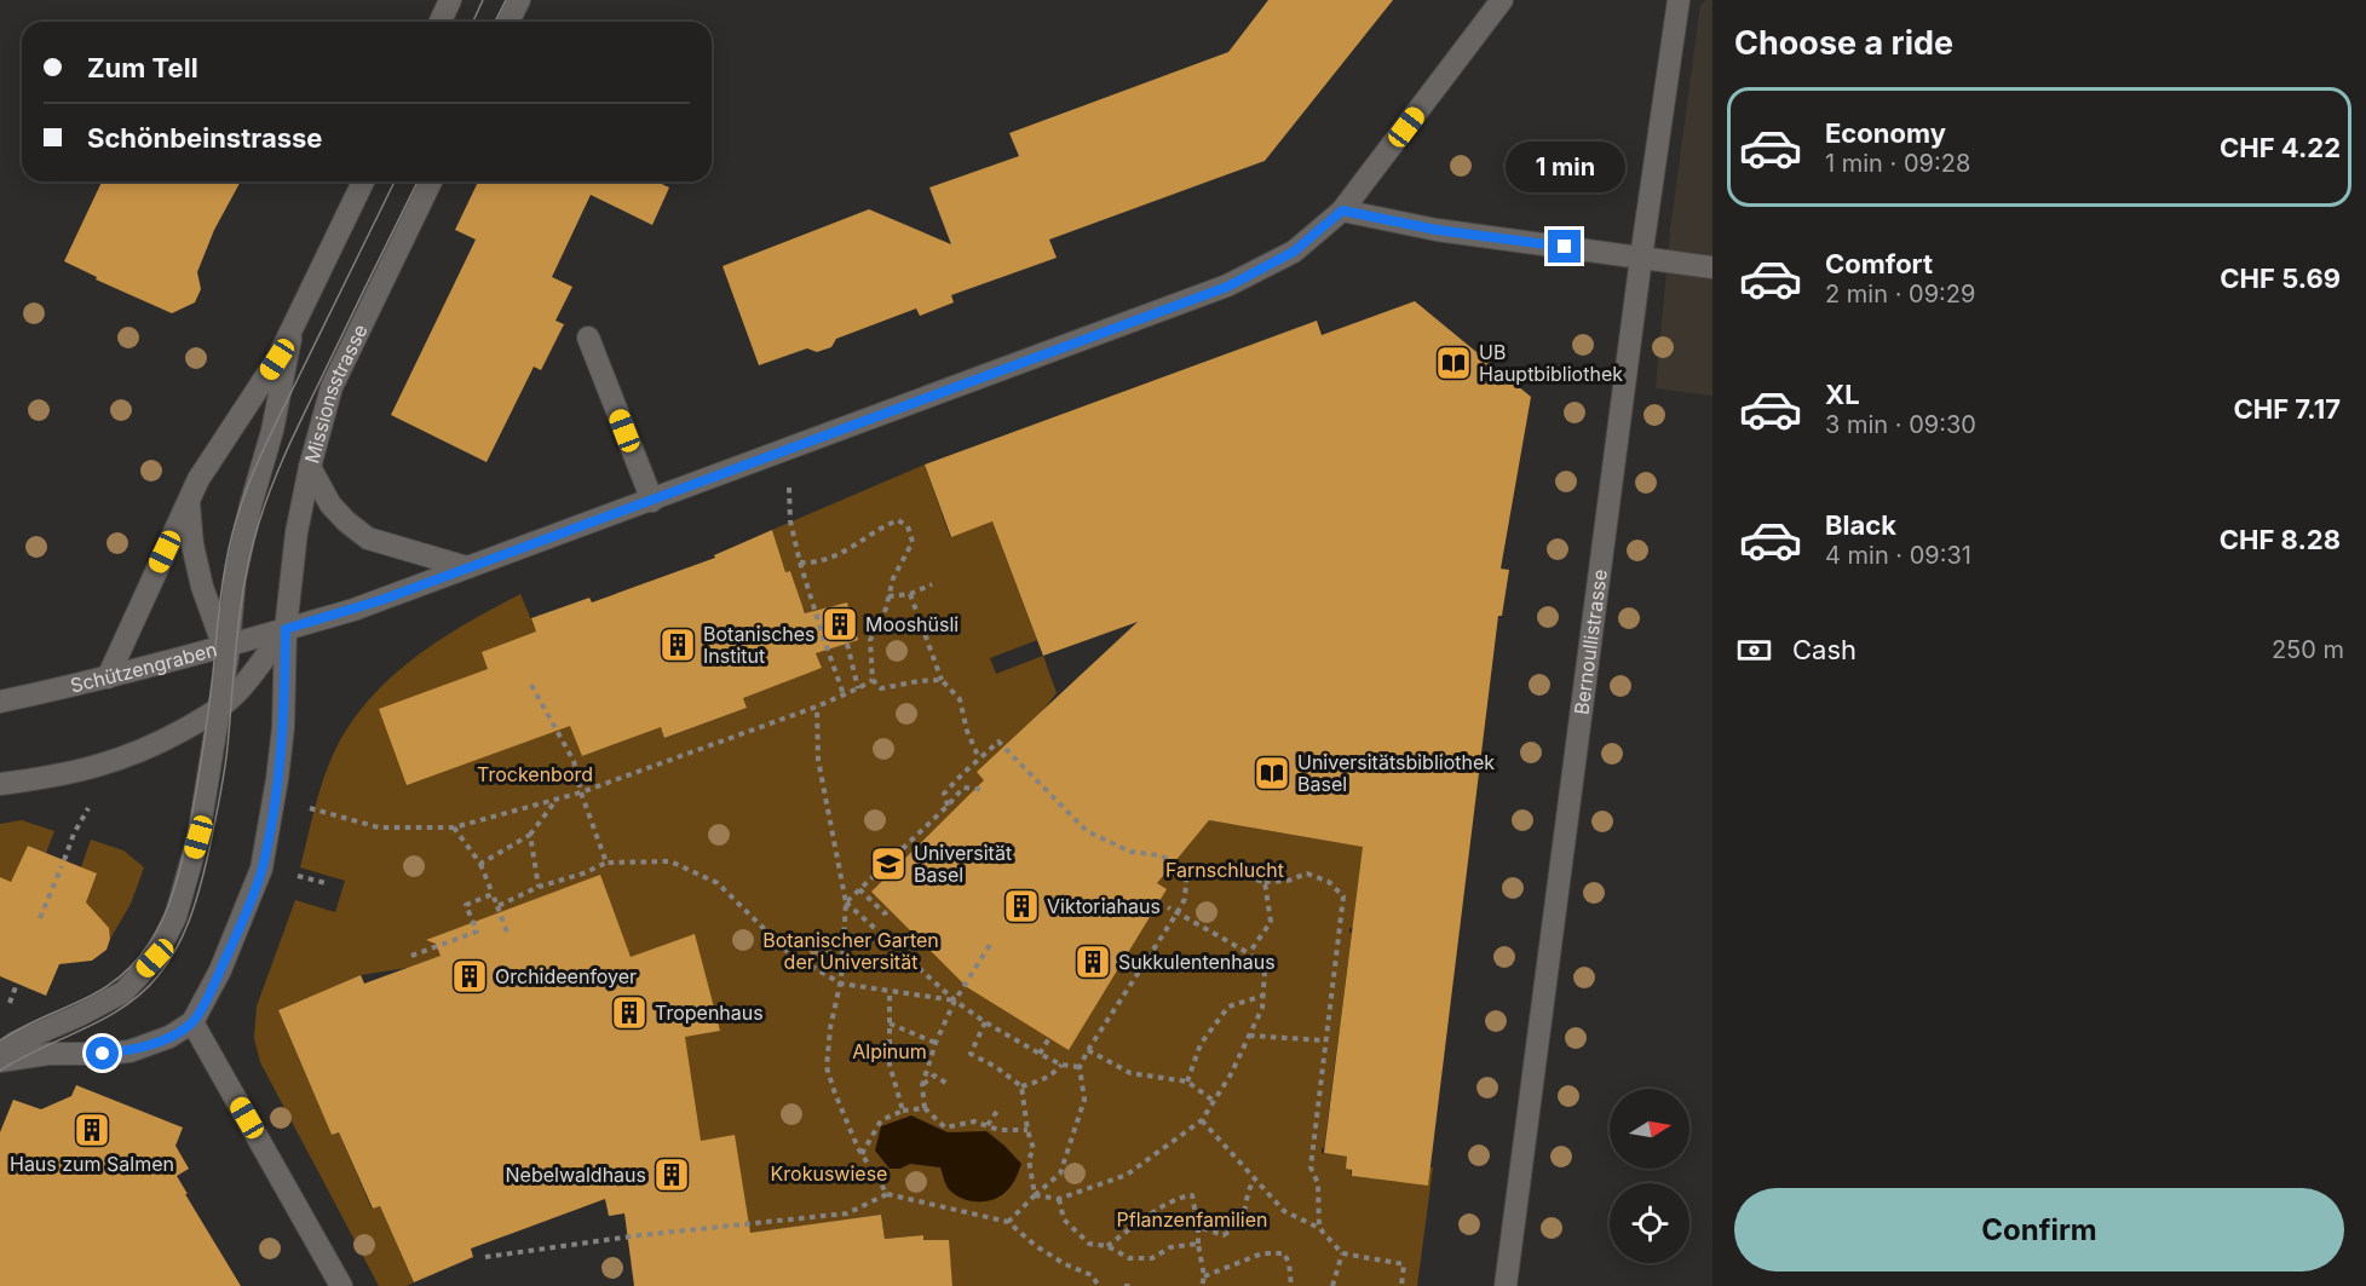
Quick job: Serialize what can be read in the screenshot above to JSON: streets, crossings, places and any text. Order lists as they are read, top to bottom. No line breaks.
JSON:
{"streets":{"main road":["Missionsstrasse","Bernoullistrasse","Schützengraben"]},"crossings":[["Missionsstrasse","Schützengraben"]],"parks":["Trockenbord","Farnschlucht","Botanischer Garten der Universität","Alpinum","Krokuswiese","Pflanzenfamilien"],"places":{"library":["UB Hauptbibliothek","Universitätsbibliothek Basel"],"building":["Mooshüsli","Botanisches Institut","Viktoriahaus","Sukkulentenhaus","Orchideenfoyer","Tropenhaus","Haus zum Salmen","Nebelwaldhaus"],"school or university":["Universität Basel"]},"north":"right","page":{"heading":"Choose a ride","banner":["Zum Tell","Schönbeinstrasse"],"list":[{"name":"Economy","note":"1 min · 09:28","value":"CHF 4.22"},{"name":"Comfort","note":"2 min · 09:29","value":"CHF 5.69"},{"name":"XL","note":"3 min · 09:30","value":"CHF 7.17"},{"name":"Black","note":"4 min · 09:31","value":"CHF 8.28"}],"bubble":"1 min","pay":["Cash","250 m"],"buttons":"Confirm"}}
